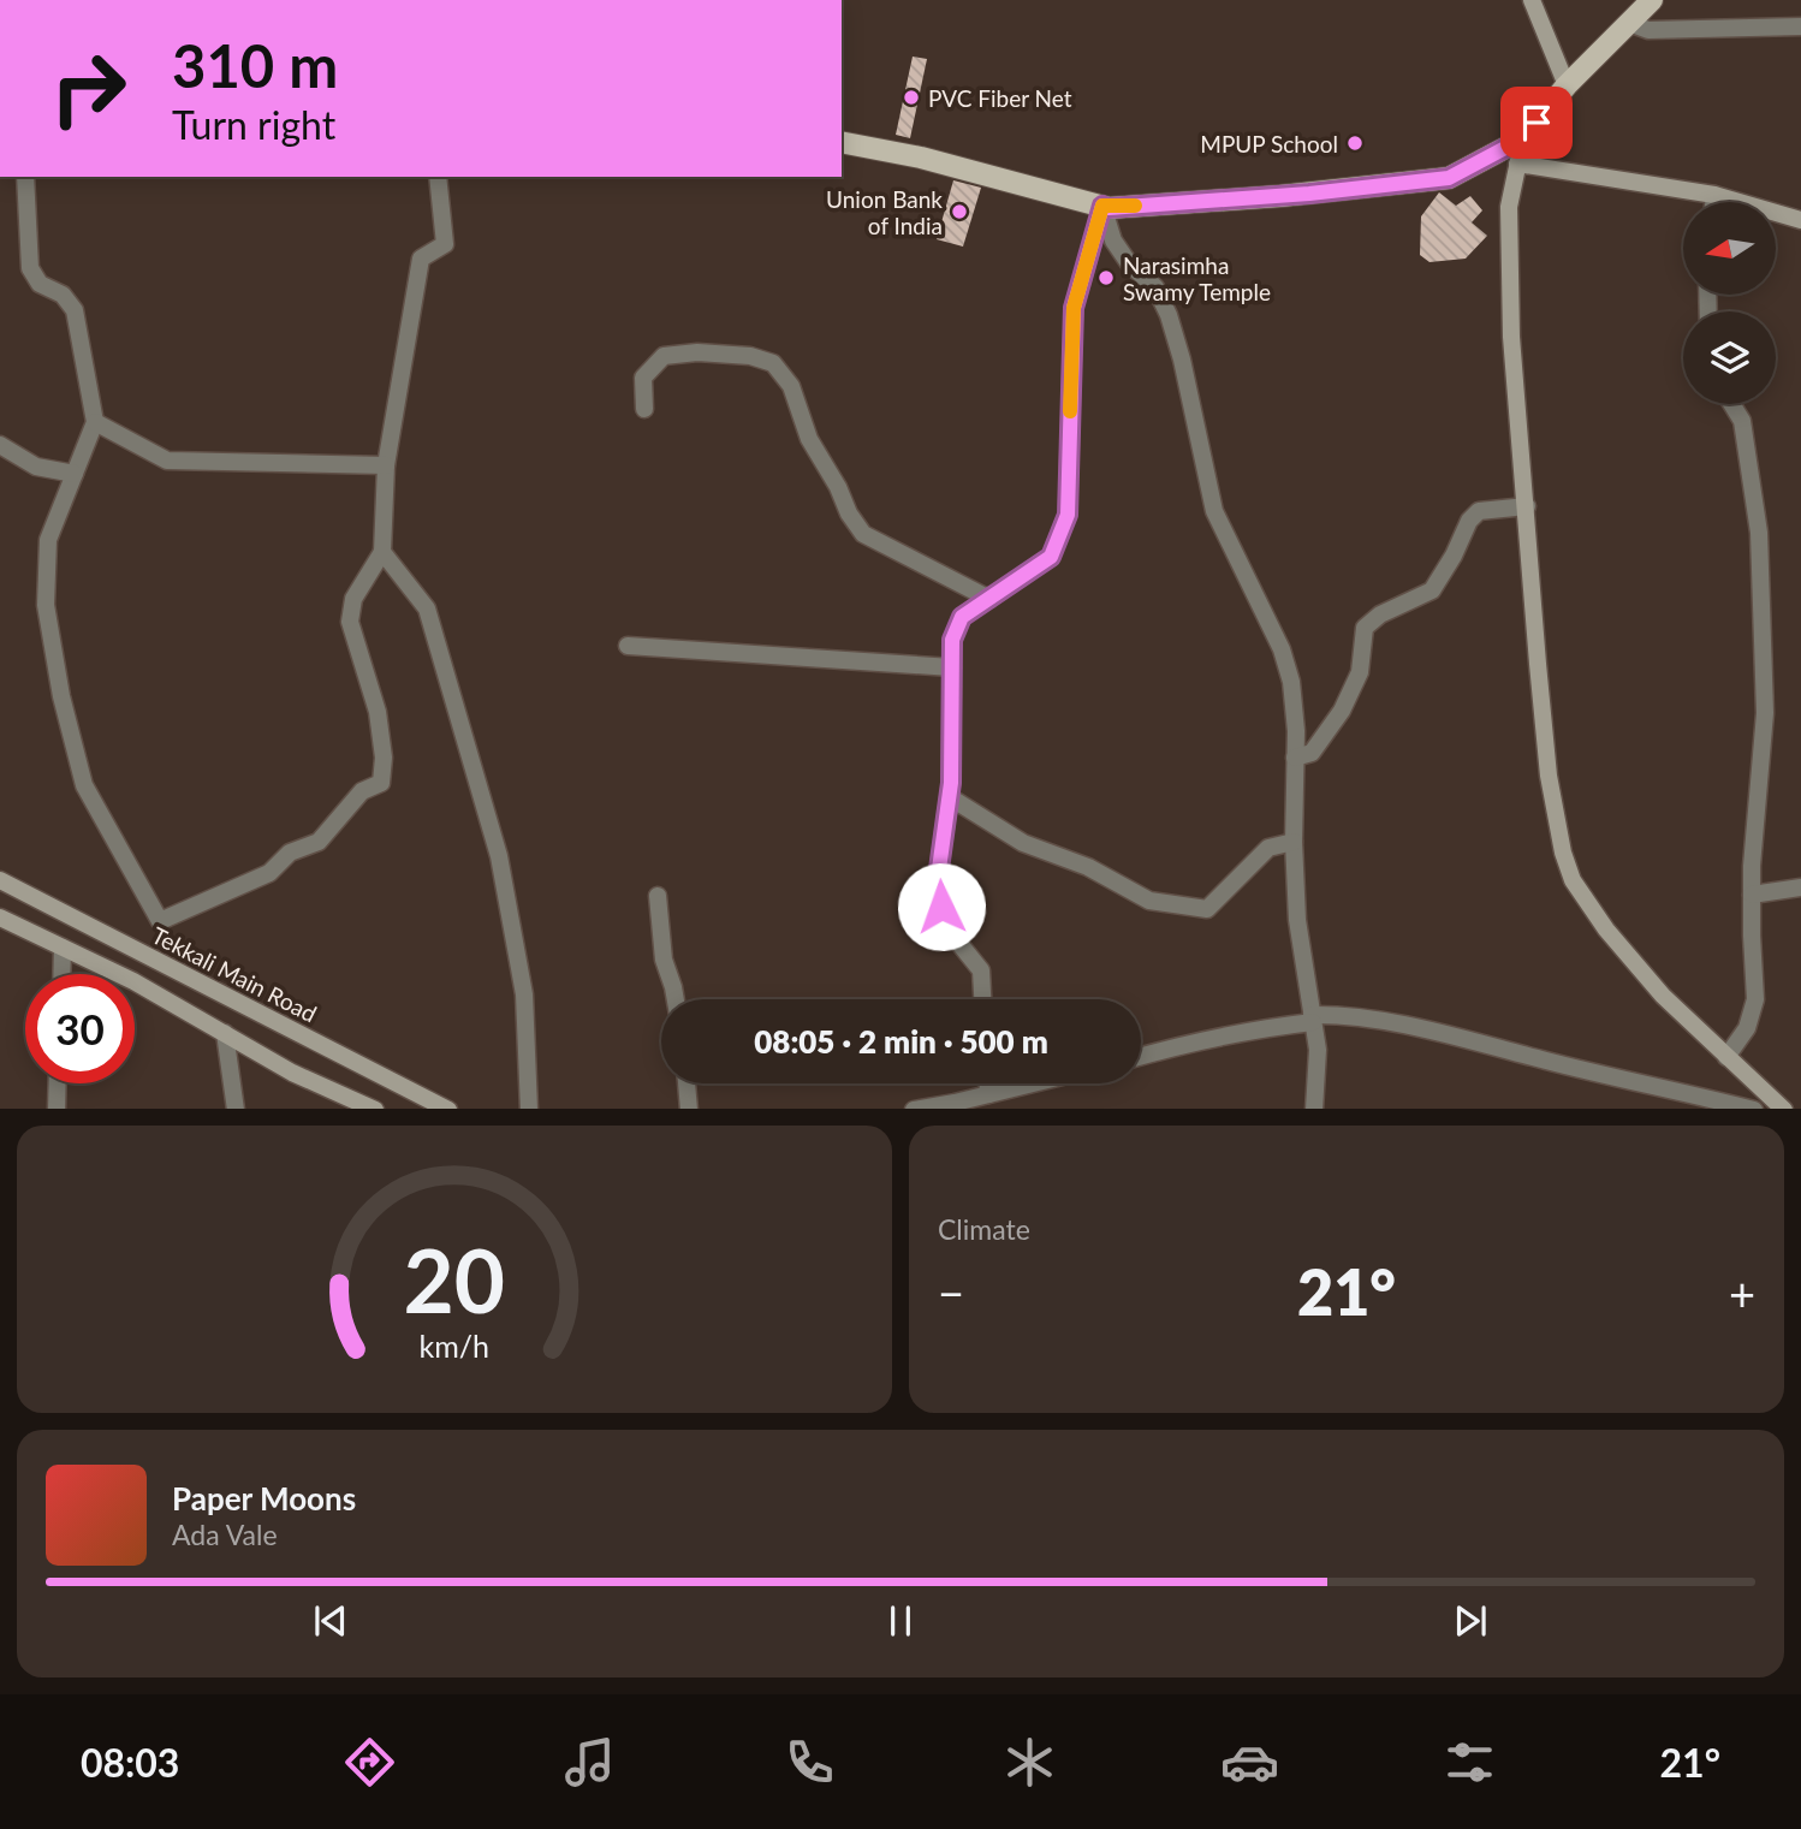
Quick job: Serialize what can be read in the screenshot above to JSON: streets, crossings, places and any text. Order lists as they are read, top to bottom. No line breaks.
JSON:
{"streets":{"main road":["Tekkali Main Road"]},"places":["PVC Fiber Net","MPUP School","Union Bank of India","Narasimha Swamy Temple"],"north":"left","page":{"turn":["310 m","Turn right"],"limit":"30","trip":"08:05 · 2 min · 500 m","tile":"Climate","heat":["−","21°","+"],"song":["Paper Moons","Ada Vale"],"tabs":["08:03","21°"],"gauge":["20","km/h"]}}
